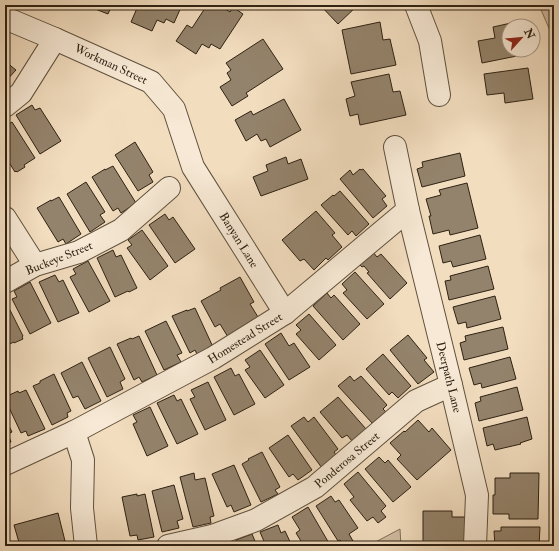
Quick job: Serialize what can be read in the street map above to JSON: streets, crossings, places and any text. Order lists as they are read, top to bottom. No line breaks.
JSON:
{"streets":{"street":["Workman Street","Banyan Lane","Buckeye Street","Homestead Street","Deerpath Lane","Ponderosa Street"]},"crossings":[["Workman Street","Banyan Lane"],["Banyan Lane","Homestead Street"],["Homestead Street","Deerpath Lane"],["Deerpath Lane","Ponderosa Street"]],"north":"top right"}
